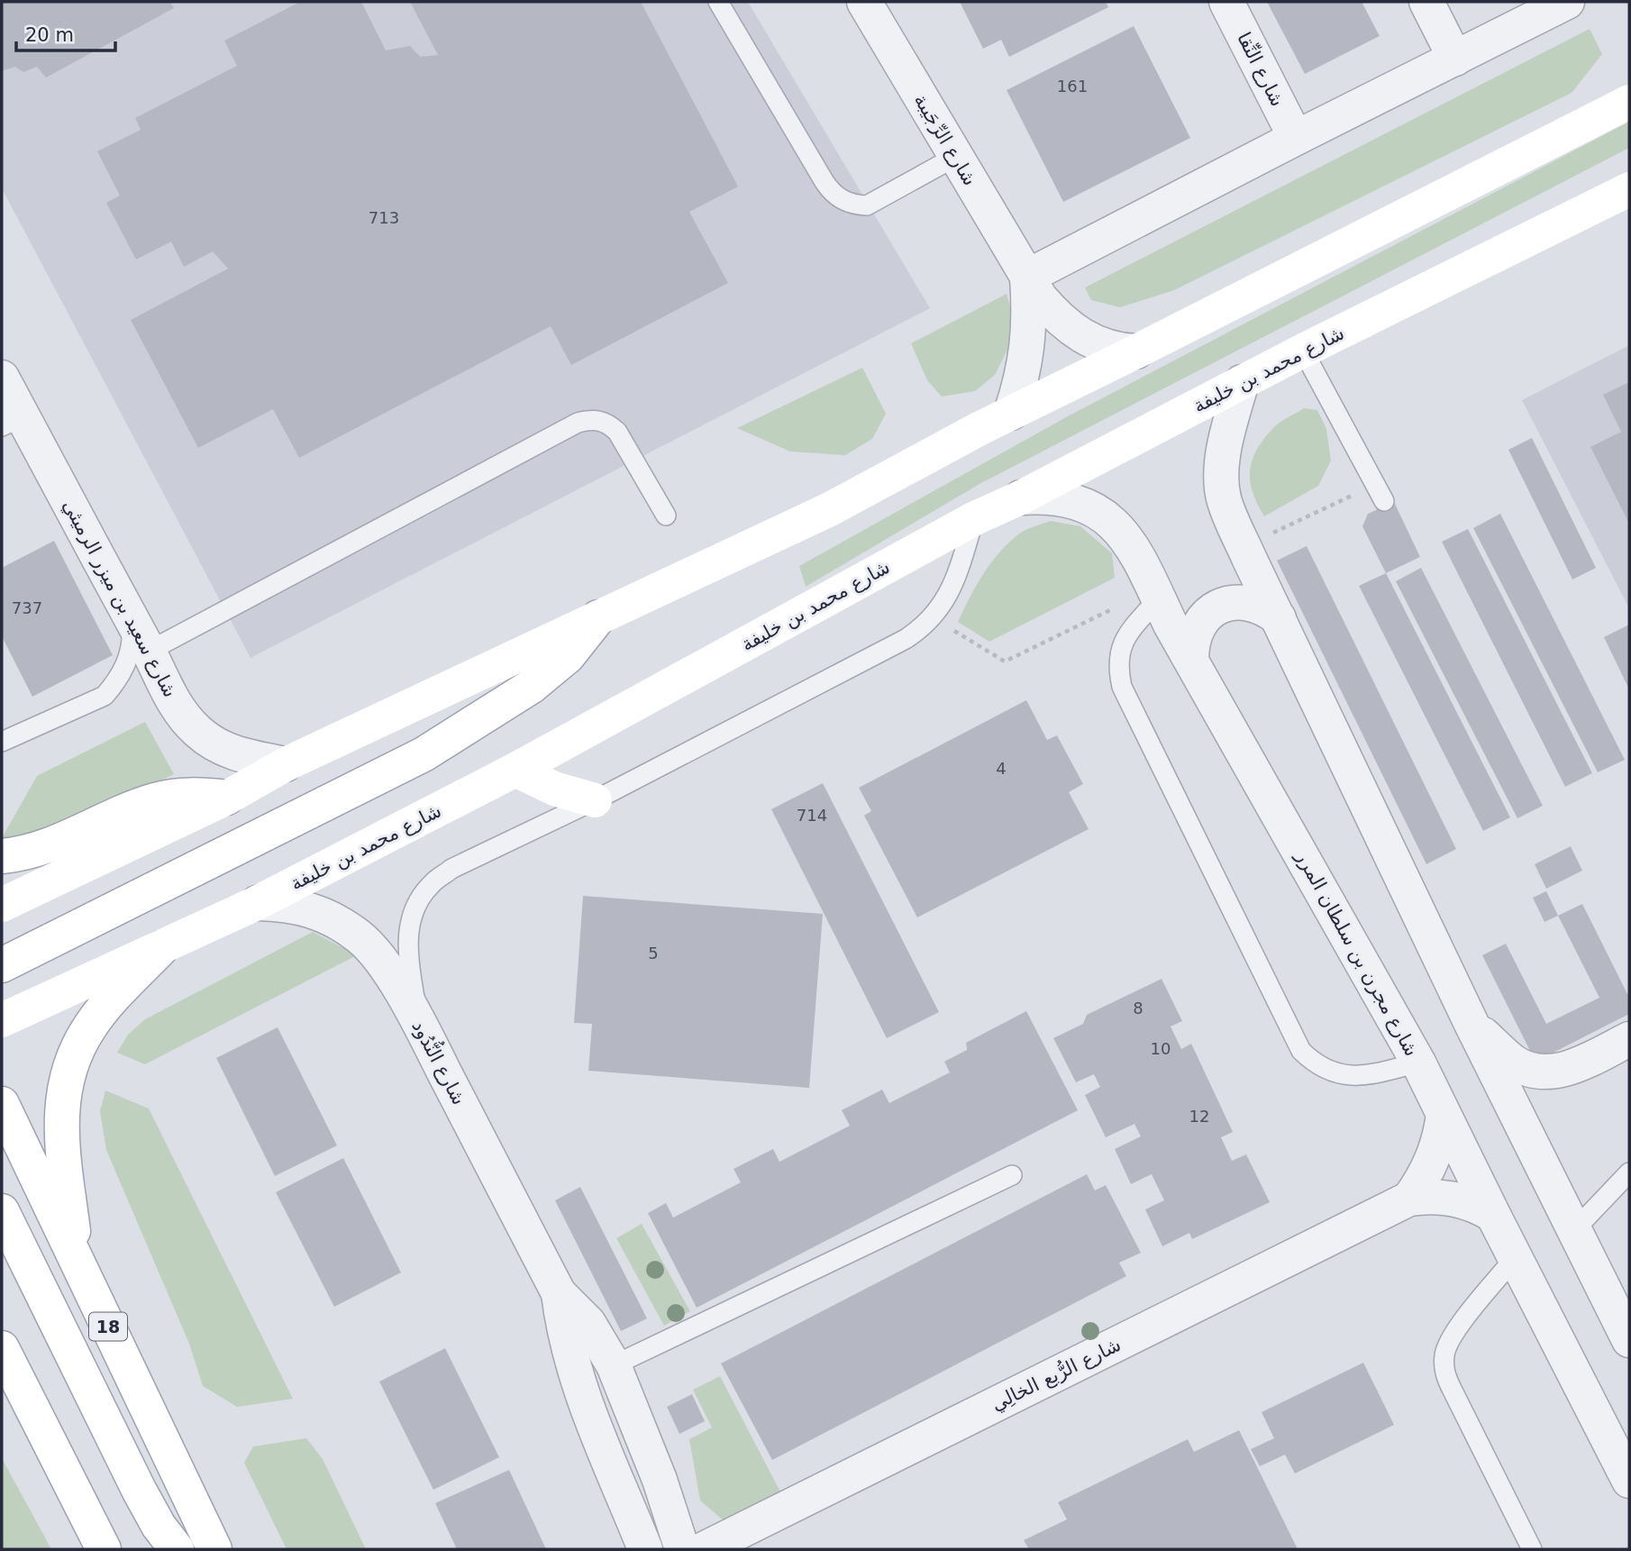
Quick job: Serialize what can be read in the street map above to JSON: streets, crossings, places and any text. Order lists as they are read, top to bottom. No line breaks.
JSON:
{"streets":{"main road":["شارع محمد بن خليفة","18"],"street":["شارع النِّقا","شارع الرِّجَيبة","شارع سعيد بن ميزر الرميثي","شارع مجرن بن سلطان المرر","شارع النُّدُود","شارع الرُّبع الخالِي"]},"crossings":[["شارع محمد بن خليفة","شارع مجرن بن سلطان المرر"],["شارع محمد بن خليفة","شارع النُّدُود"],["شارع مجرن بن سلطان المرر","شارع الرُّبع الخالِي"]],"house_numbers":["161","713","737","4","714","5","8","10","12"],"scale_bar":"20 m"}
